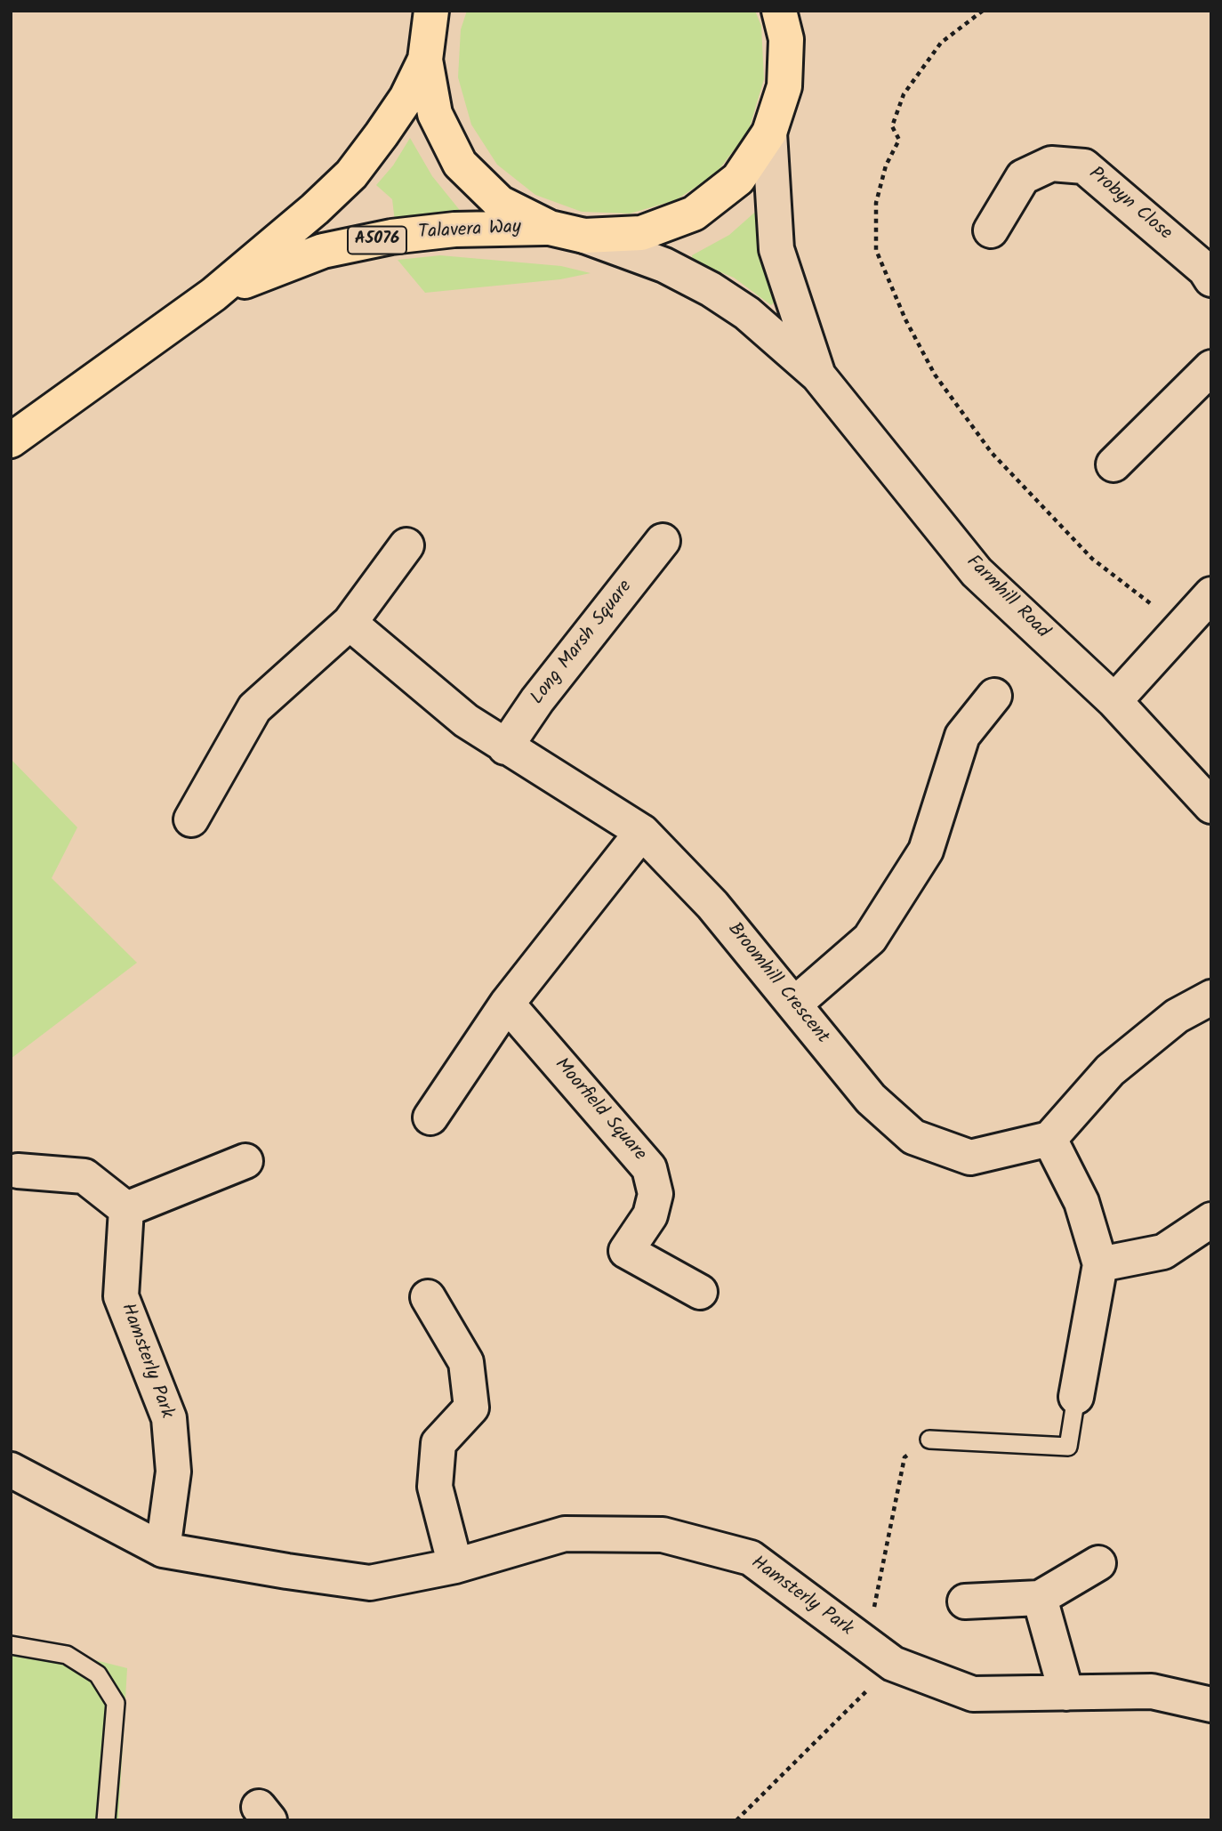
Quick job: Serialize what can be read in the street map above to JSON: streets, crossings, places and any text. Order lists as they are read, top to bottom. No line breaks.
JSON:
{"streets":{"main road":["Talavera Way","A5076"],"street":["Probyn Close","Farmhill Road","Long Marsh Square","Broomhill Crescent","Moorfield Square","Hamsterly Park"]},"crossings":[["Long Marsh Square","Broomhill Crescent"]]}
